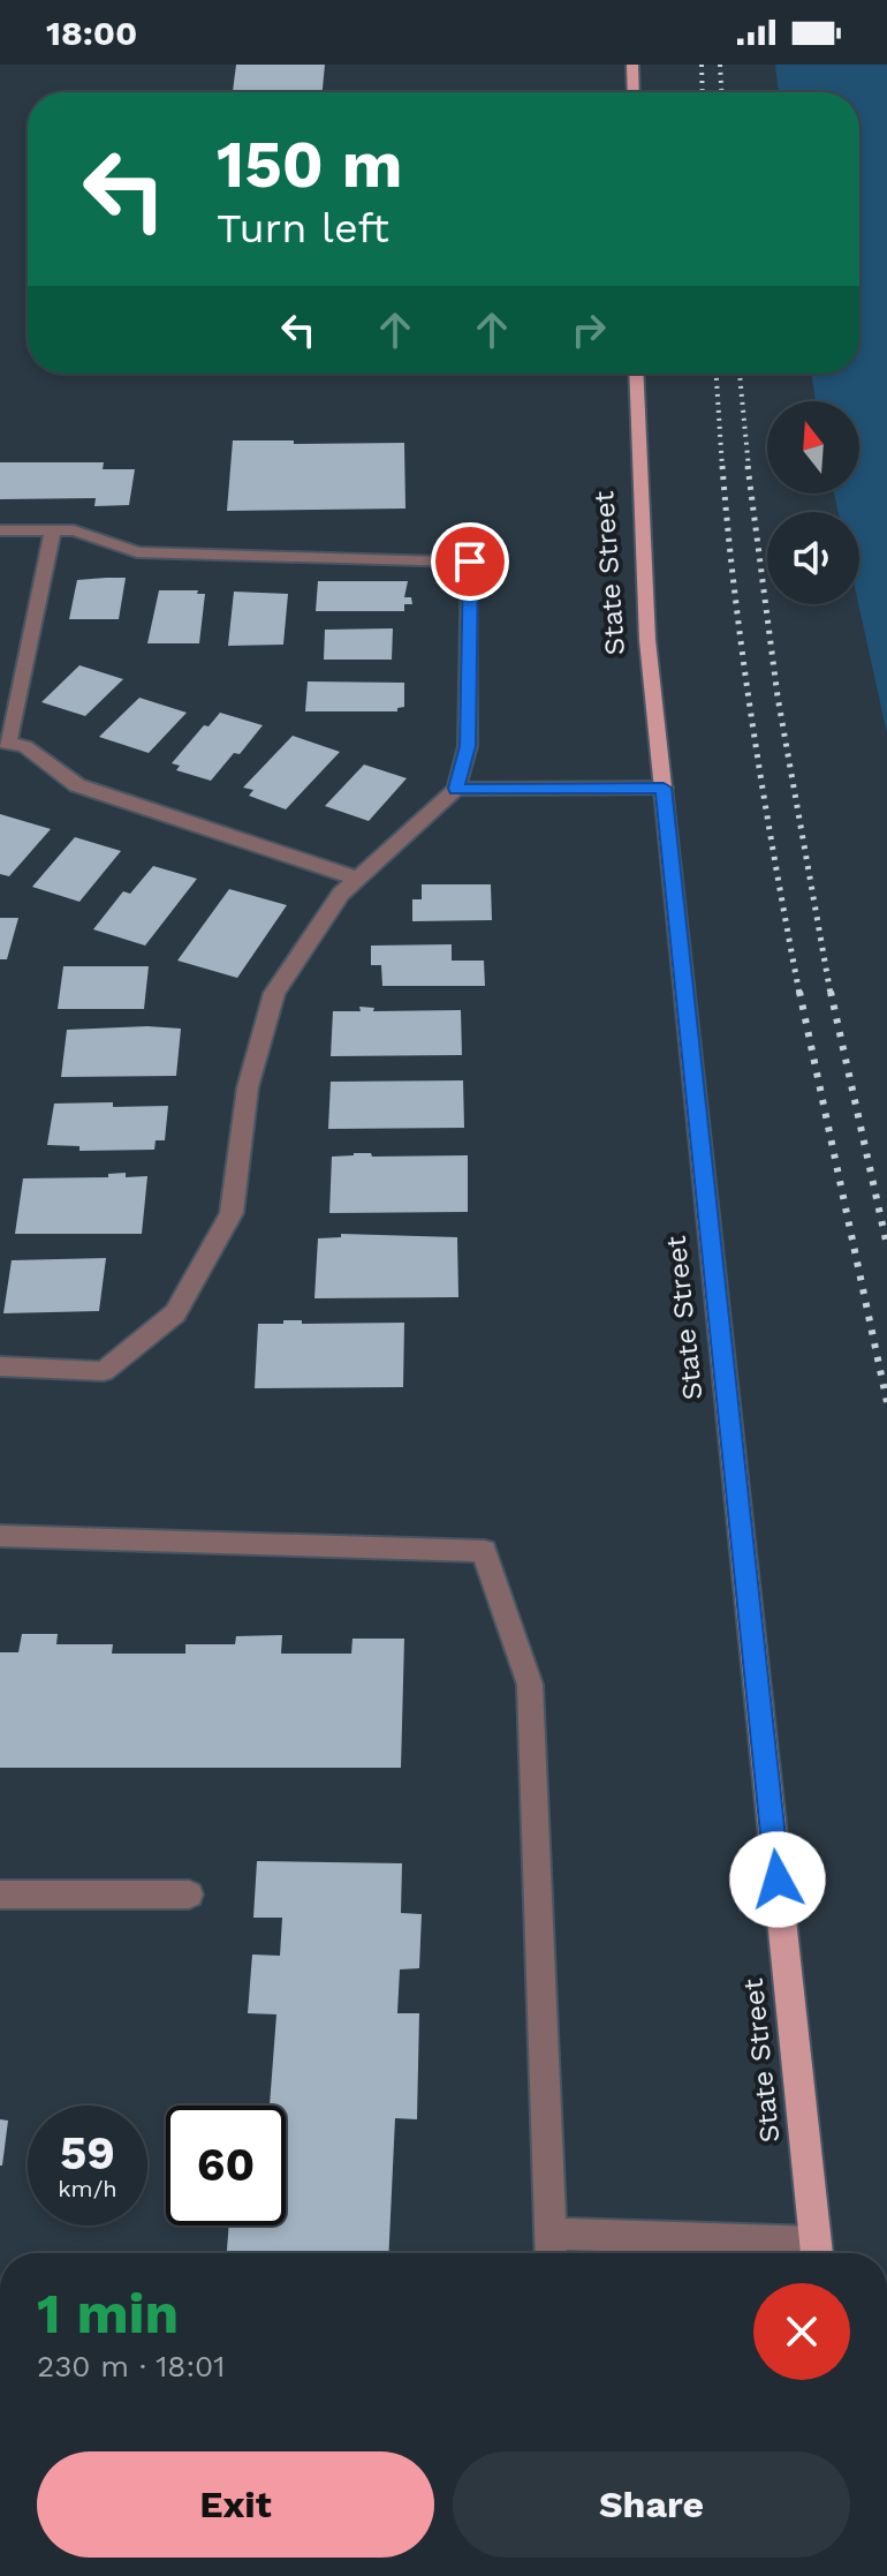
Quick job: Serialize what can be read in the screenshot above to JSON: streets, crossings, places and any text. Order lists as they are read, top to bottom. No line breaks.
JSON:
{"streets":{"main road":["State Street"]},"north":"top","page":{"status":"18:00","turn":["150 m","Turn left"],"speed":"59 km/h","limit":"60","heading":["1 min","230 m · 18:01"],"buttons":["Exit","Share"]}}
